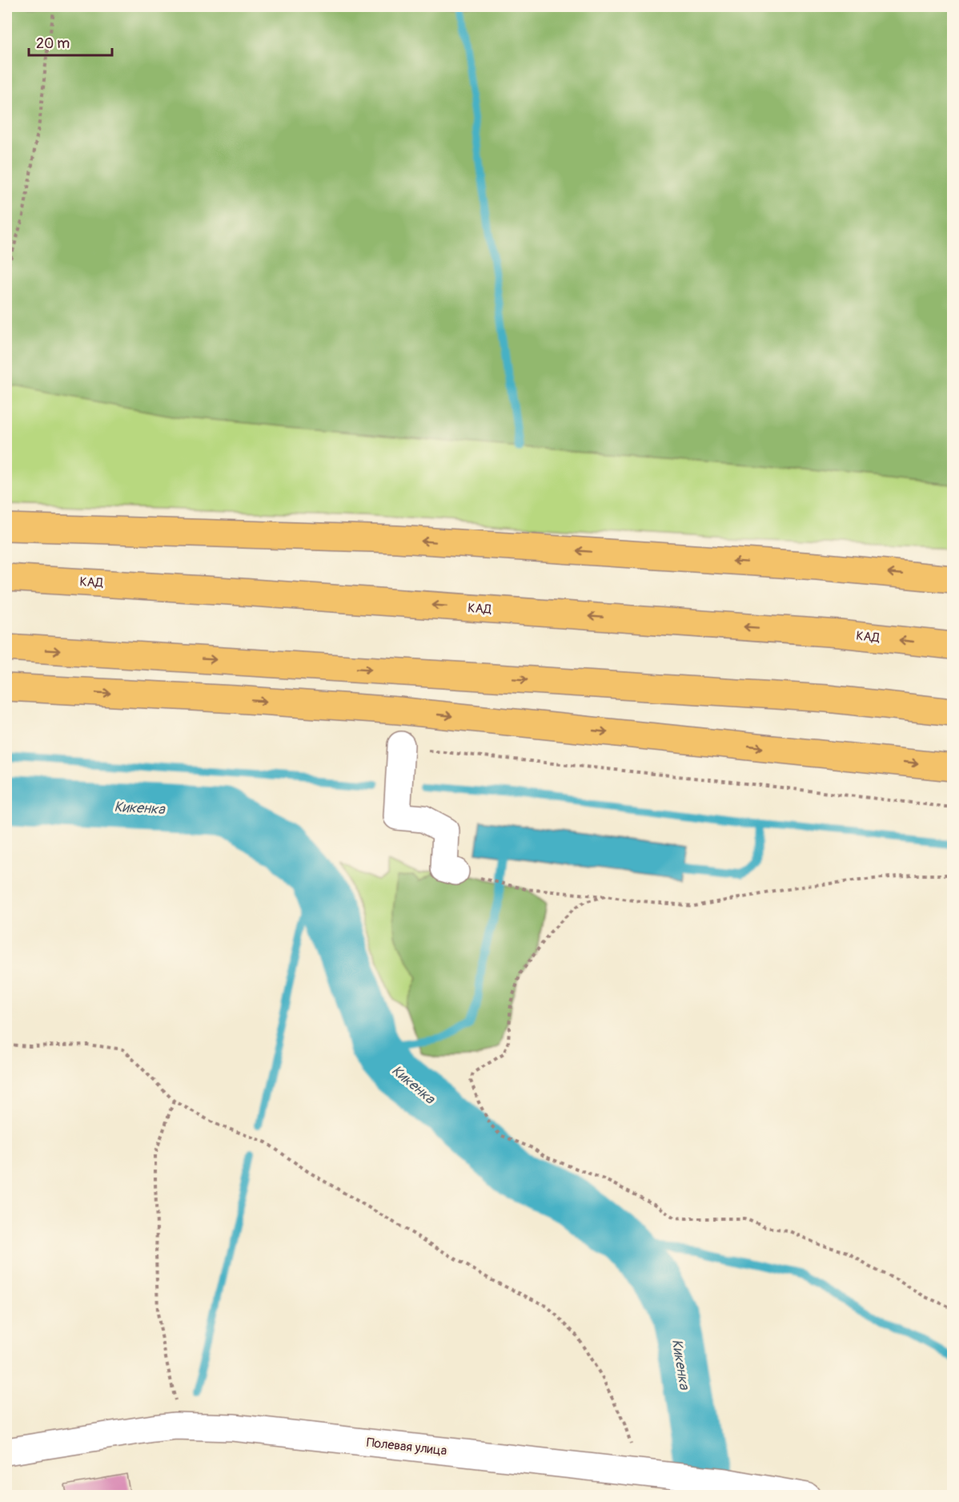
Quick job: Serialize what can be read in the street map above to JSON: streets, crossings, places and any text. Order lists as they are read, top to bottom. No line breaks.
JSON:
{"streets":{"highway":["КАД"],"street":["Полевая улица"]},"water":["Кикенка"],"scale_bar":"20 m"}
